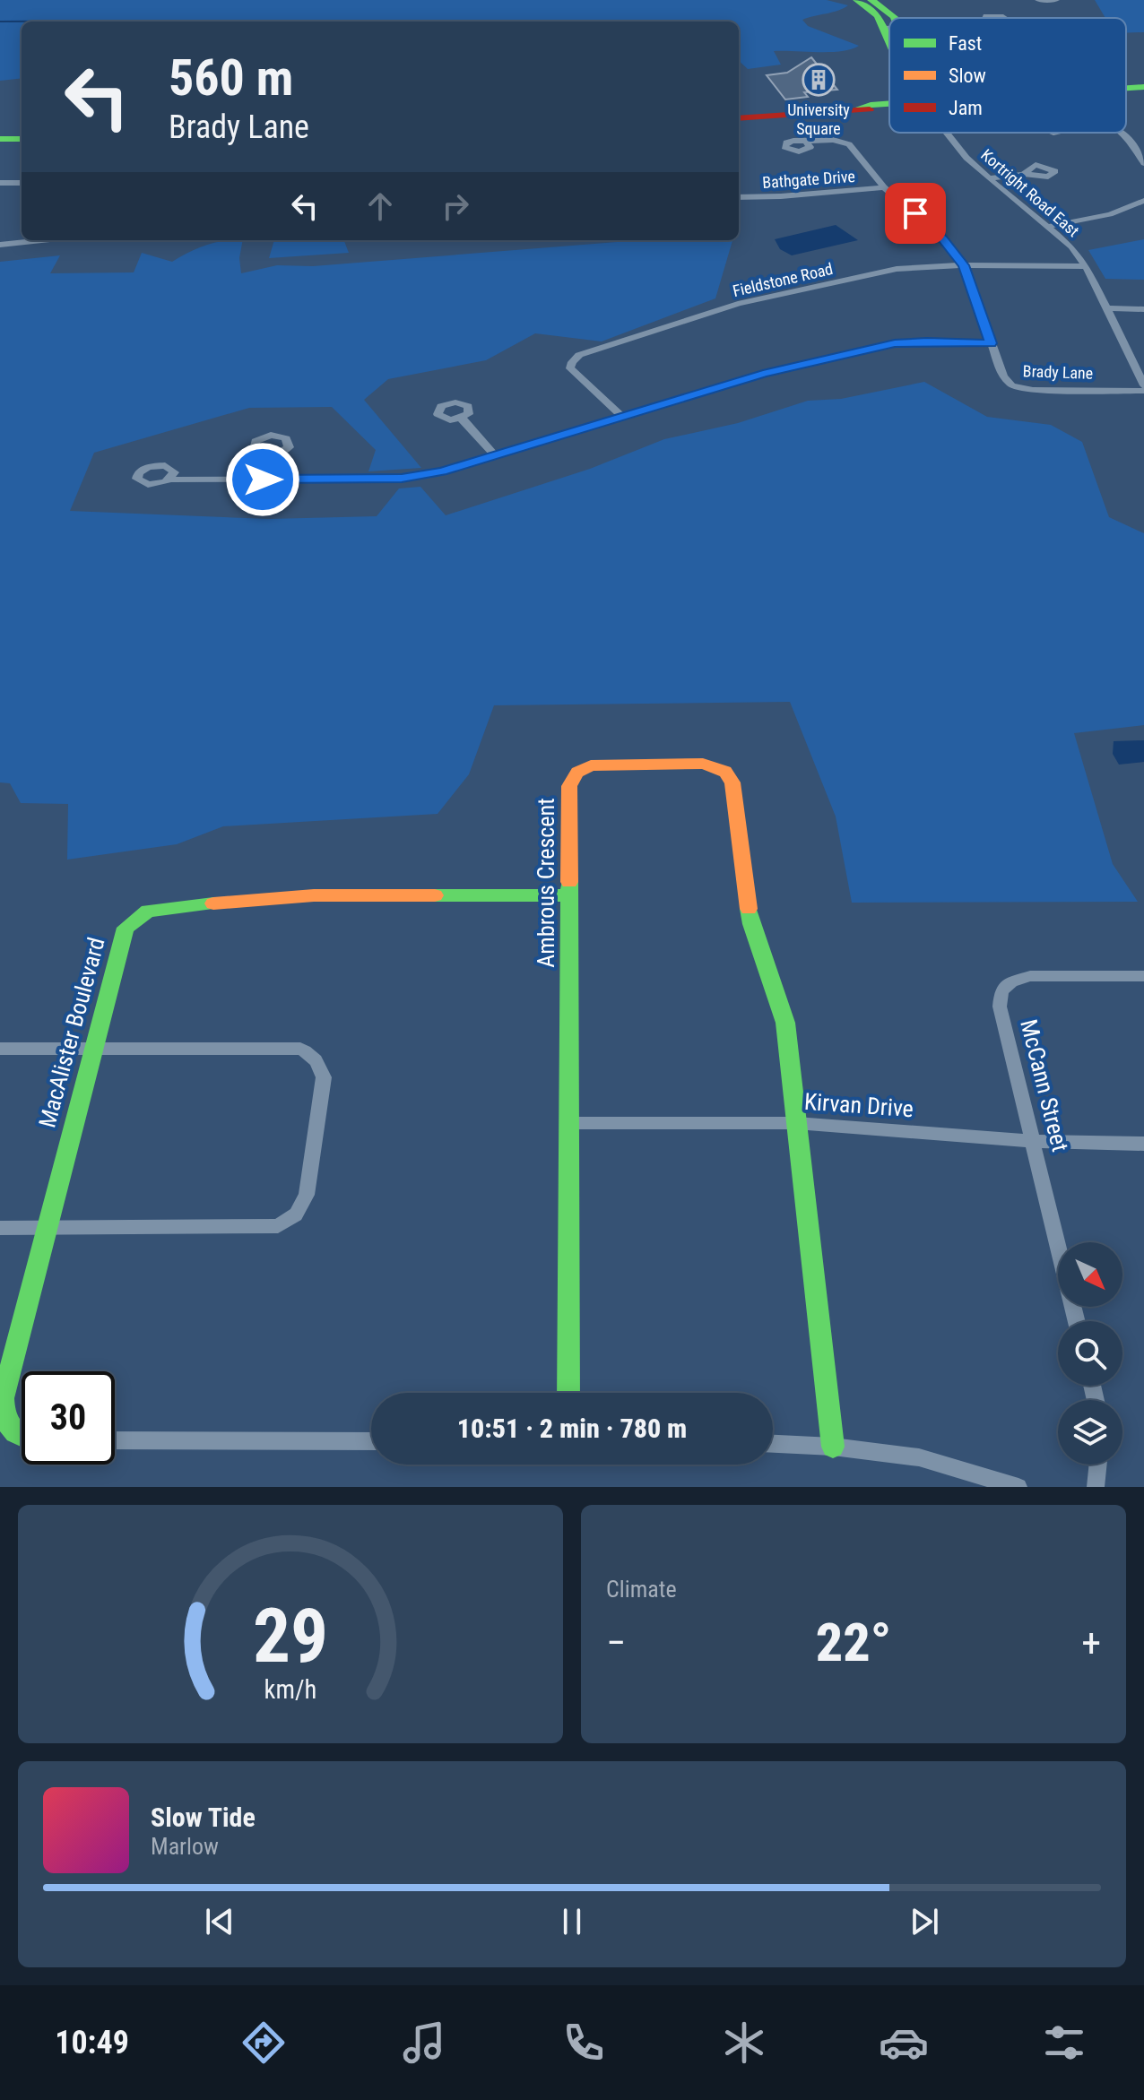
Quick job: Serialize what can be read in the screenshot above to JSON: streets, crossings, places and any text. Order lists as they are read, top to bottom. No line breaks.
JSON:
{"streets":{"street":["Bathgate Drive","Kortright Road East","Fieldstone Road","Brady Lane","Ambrous Crescent","MacAlister Boulevard","McCann Street","Kirvan Drive"]},"crossings":[["Bathgate Drive","Brady Lane"],["Kortright Road East","Fieldstone Road"],["Kortright Road East","Brady Lane"],["Fieldstone Road","Brady Lane"],["Ambrous Crescent","MacAlister Boulevard"],["Ambrous Crescent","Kirvan Drive"],["McCann Street","Kirvan Drive"]],"places":{"building":["University Square"]},"legend":["Fast","Slow","Jam"],"north":"bottom right","page":{"turn":["560 m","Brady Lane"],"limit":"30","trip":"10:51 · 2 min · 780 m","tile":"Climate","heat":["−","22°","+"],"song":["Slow Tide","Marlow"],"tabs":"10:49","gauge":["29","km/h"]}}
